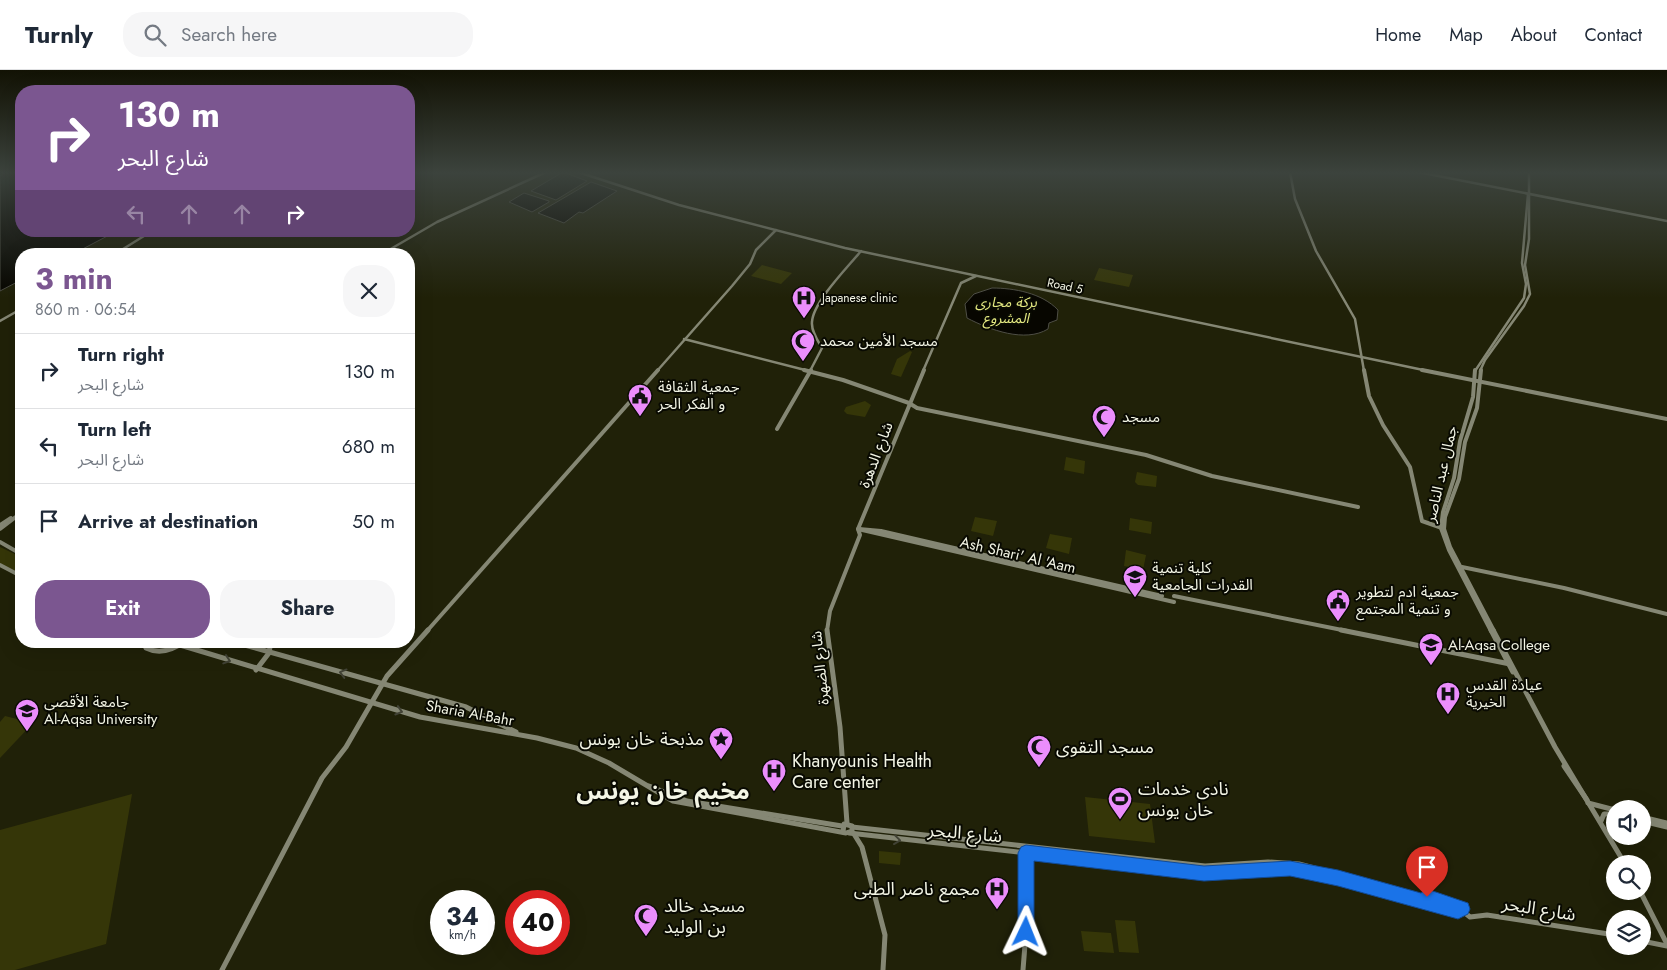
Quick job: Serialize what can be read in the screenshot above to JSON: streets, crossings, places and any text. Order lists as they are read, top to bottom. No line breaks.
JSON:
{"streets":{"main road":["Road 5","شارع الدهرة","جمال عبد الناصر","Ash Shari' Al 'Aam","شارع الضهرة","Sharia Al-Bahr","شارع البحر"]},"crossings":[["Road 5","جمال عبد الناصر"],["شارع الدهرة","شارع الضهرة"],["جمال عبد الناصر","Ash Shari' Al 'Aam"],["Ash Shari' Al 'Aam","شارع الضهرة"],["شارع الضهرة","شارع البحر"],["Sharia Al-Bahr","شارع البحر"]],"districts":["مخيم خان يونس"],"water":["بركة مجارى المشروع"],"places":{"hospital":["Japanese clinic","عيادة القدس الخيرية","Khanyounis Health Care center","مجمع ناصر الطبى"],"mosque":["مسجد الأمين محمد","مسجد","مسجد التقوى","مسجد خالد بن الوليد"],"public building":["جمعية الثقافة و الفكر الحر","جمعية ادم لتطوير و تنمية المجتمع"],"school or university":["كلية تنمية القدرات الجامعية","Al-Aqsa College","جامعة الأقصى Al-Aqsa University"],"place":["مذبحة خان يونس"],"sports":["نادى خدمات خان يونس"]},"page":{"header":"Turnly","search":"Search here","nav":["Home","Map","About","Contact"],"turn":["130 m","شارع البحر"],"heading":["3 min","860 m · 06:54"],"list":[{"name":"Turn right","note":"شارع البحر","value":"130 m"},{"name":"Turn left","note":"شارع البحر","value":"680 m"},{"name":"Arrive at destination","value":"50 m"}],"buttons":["Exit","Share"],"speed":"34 km/h","limit":"40"}}
